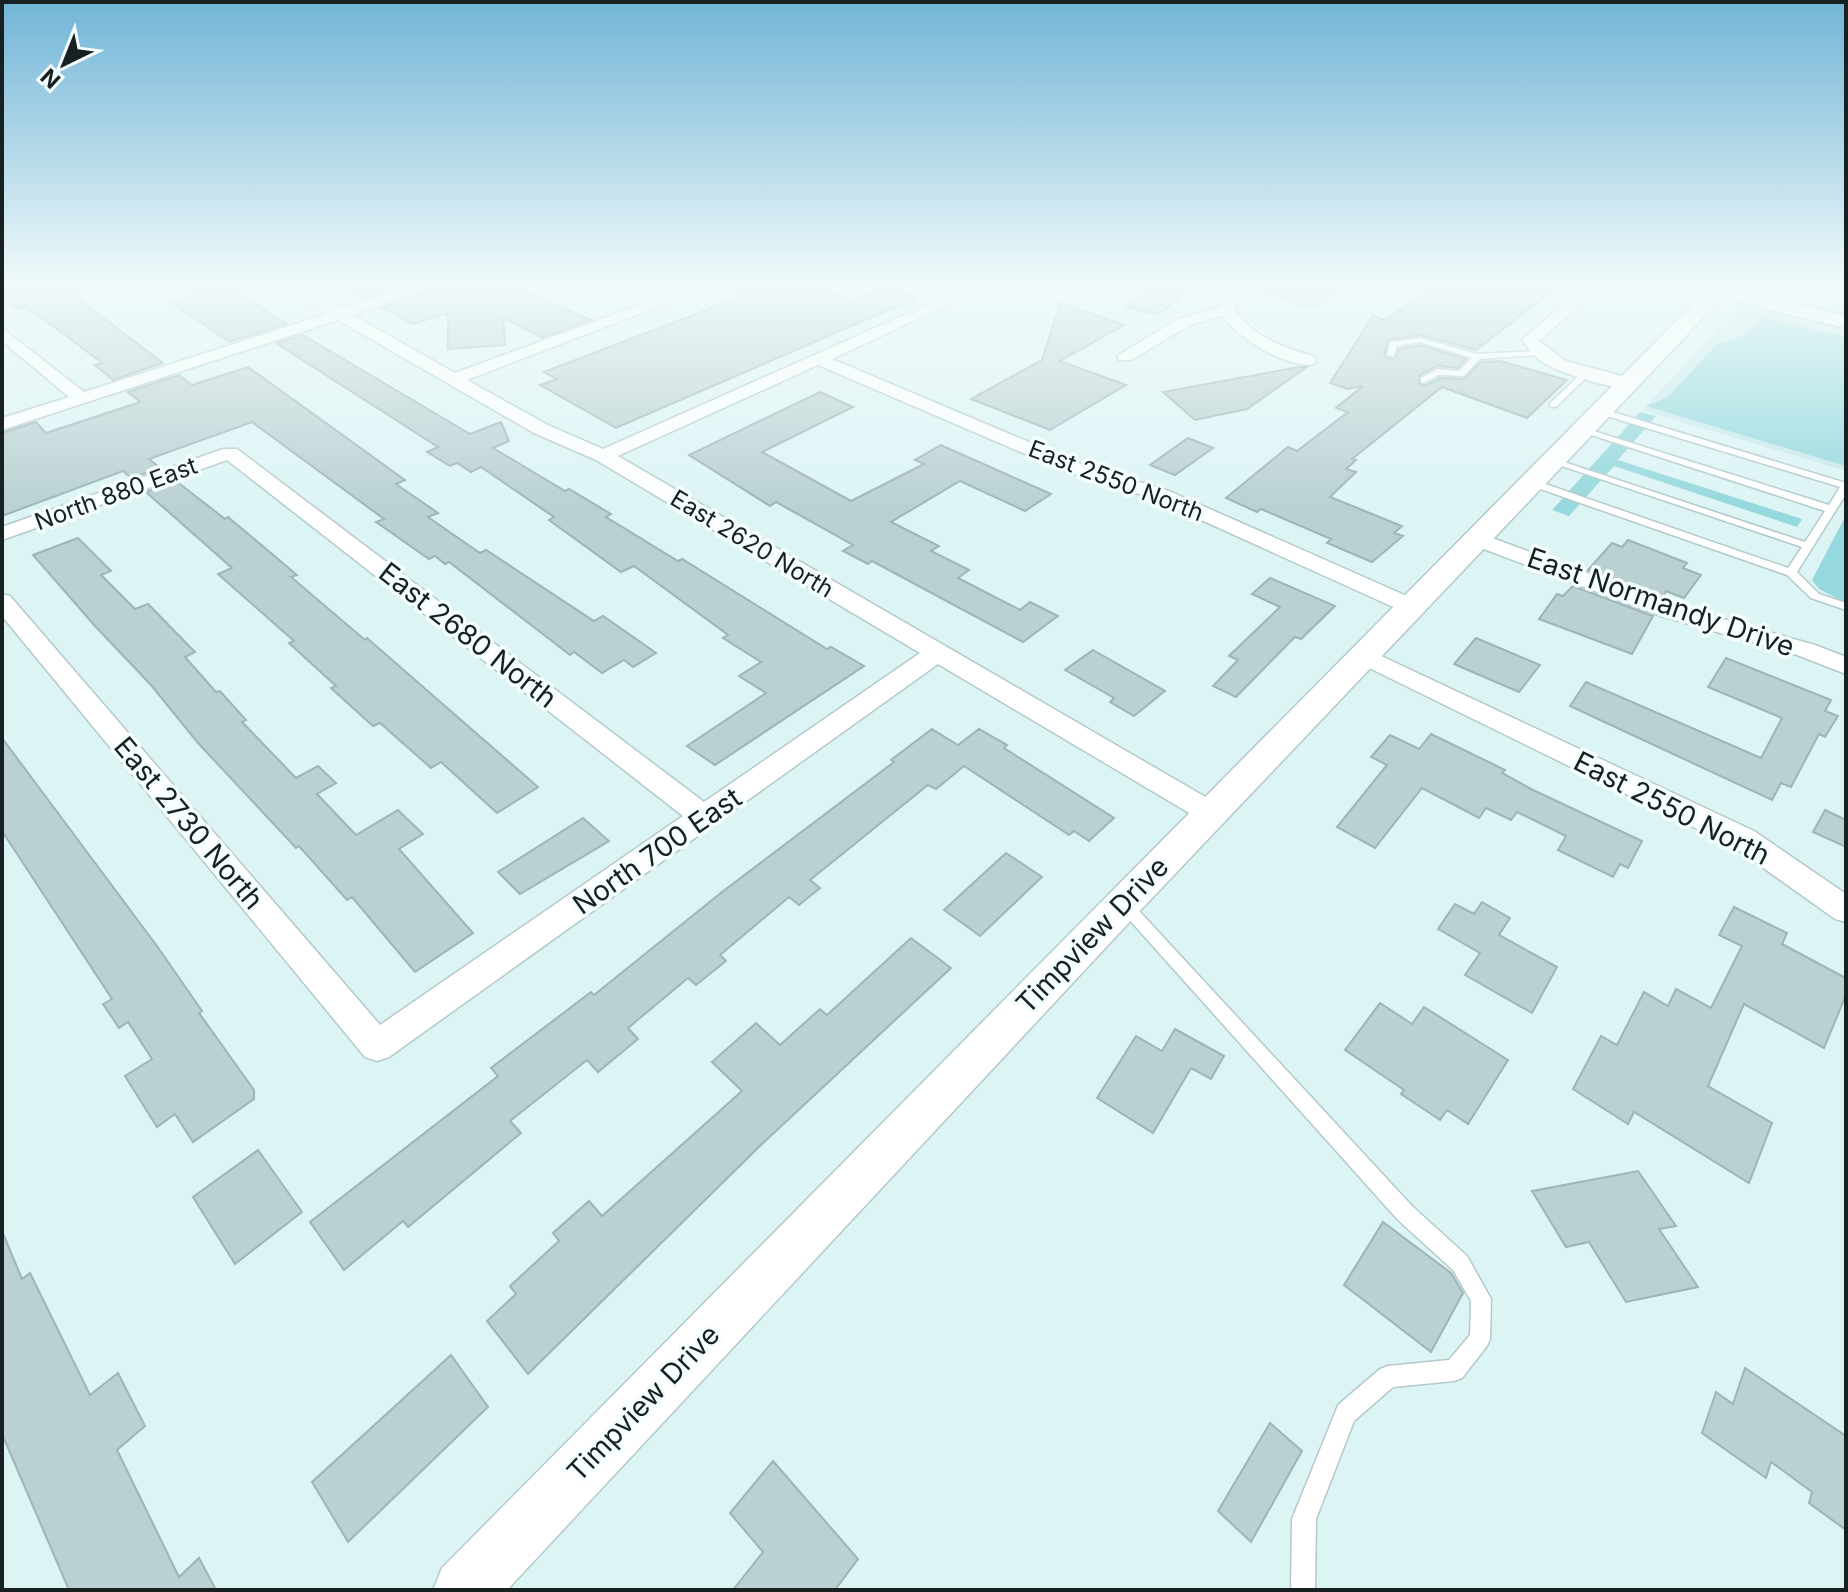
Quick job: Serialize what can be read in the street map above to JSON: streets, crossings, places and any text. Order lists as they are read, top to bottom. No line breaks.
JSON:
{"streets":{"street":["East 2550 North","North 880 East","East 2620 North","East Normandy Drive","East 2680 North","East 2730 North","North 700 East","Timpview Drive"]},"crossings":[["East 2550 North","Timpview Drive"],["North 880 East","East 2680 North"],["East 2620 North","North 700 East"],["East 2620 North","Timpview Drive"],["East Normandy Drive","Timpview Drive"],["East 2680 North","North 700 East"],["East 2730 North","North 700 East"]],"north":"bottom left"}
